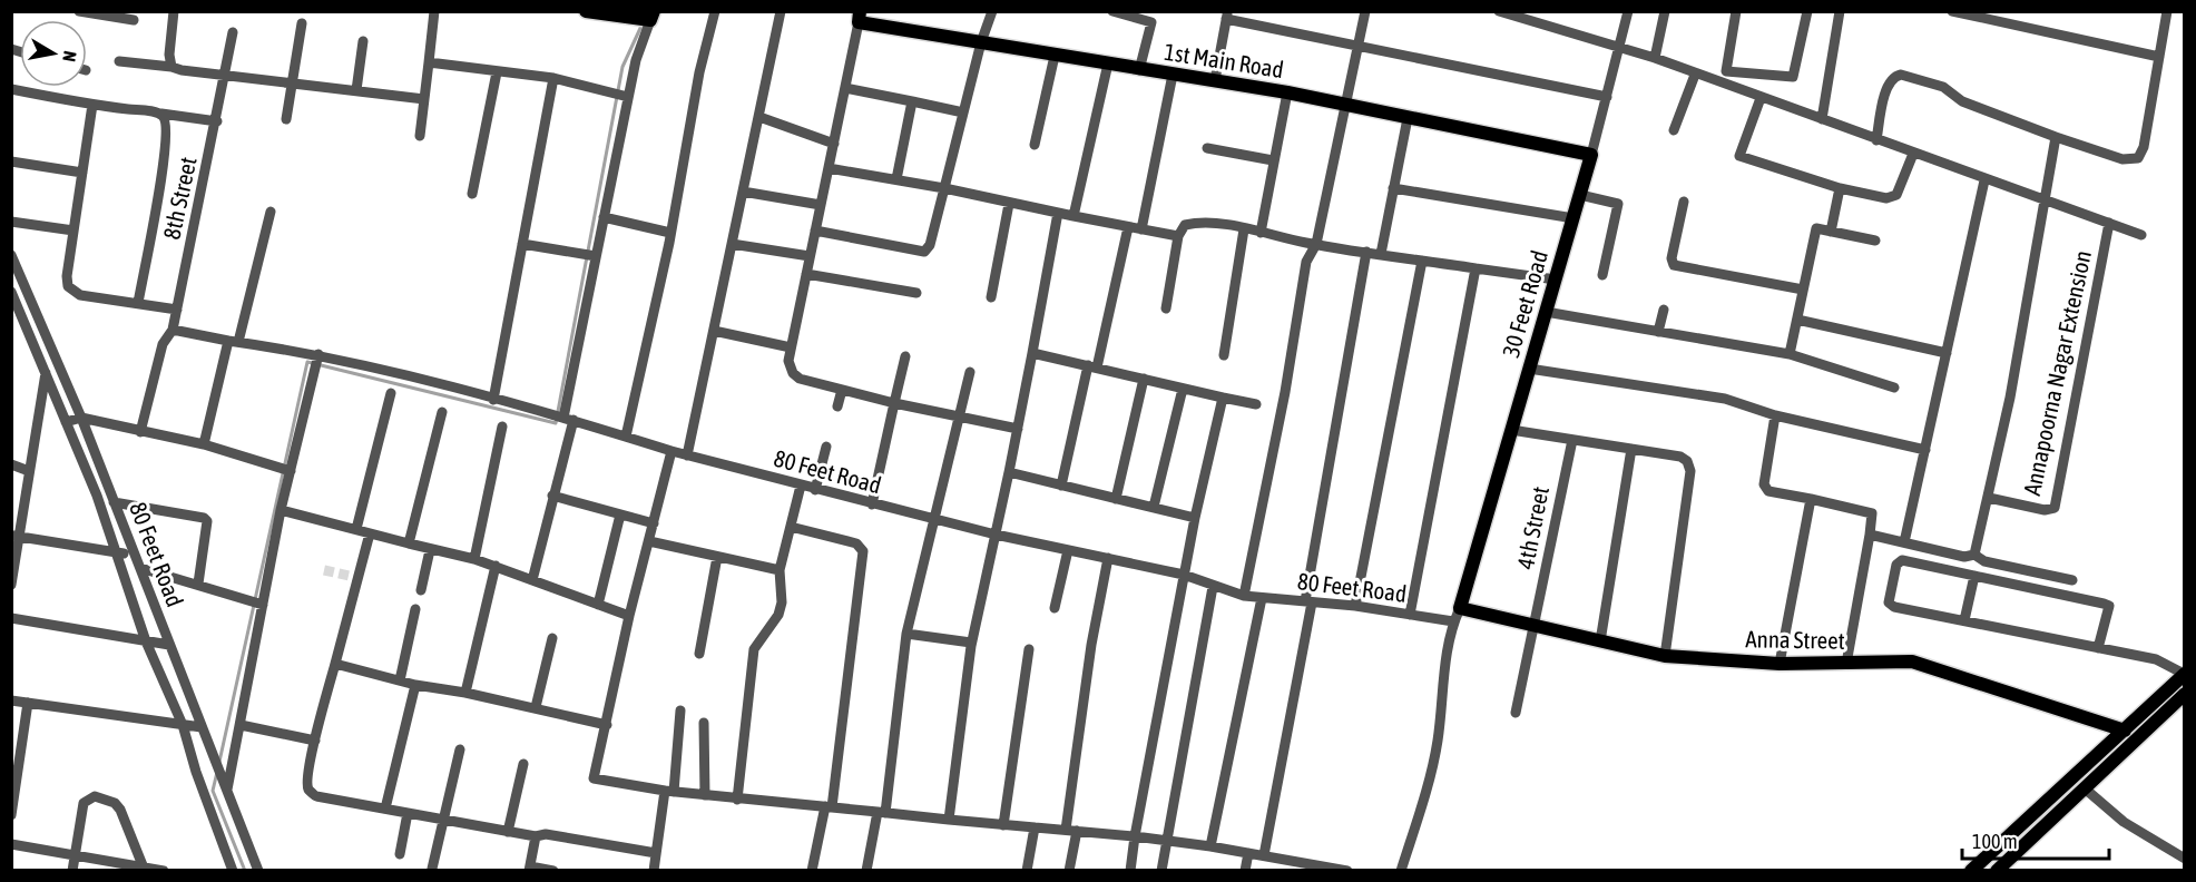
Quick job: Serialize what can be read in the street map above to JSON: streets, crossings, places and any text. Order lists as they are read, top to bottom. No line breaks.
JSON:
{"streets":{"main road":["1st Main Road","30 Feet Road","Anna Street"],"street":["8th Street","Annapoorna Nagar Extension","80 Feet Road","4th Street"]},"crossings":[["1st Main Road","30 Feet Road"],["8th Street","80 Feet Road"],["30 Feet Road","Anna Street"],["4th Street","Anna Street"]],"scale_bar":"100 m","north":"right"}
